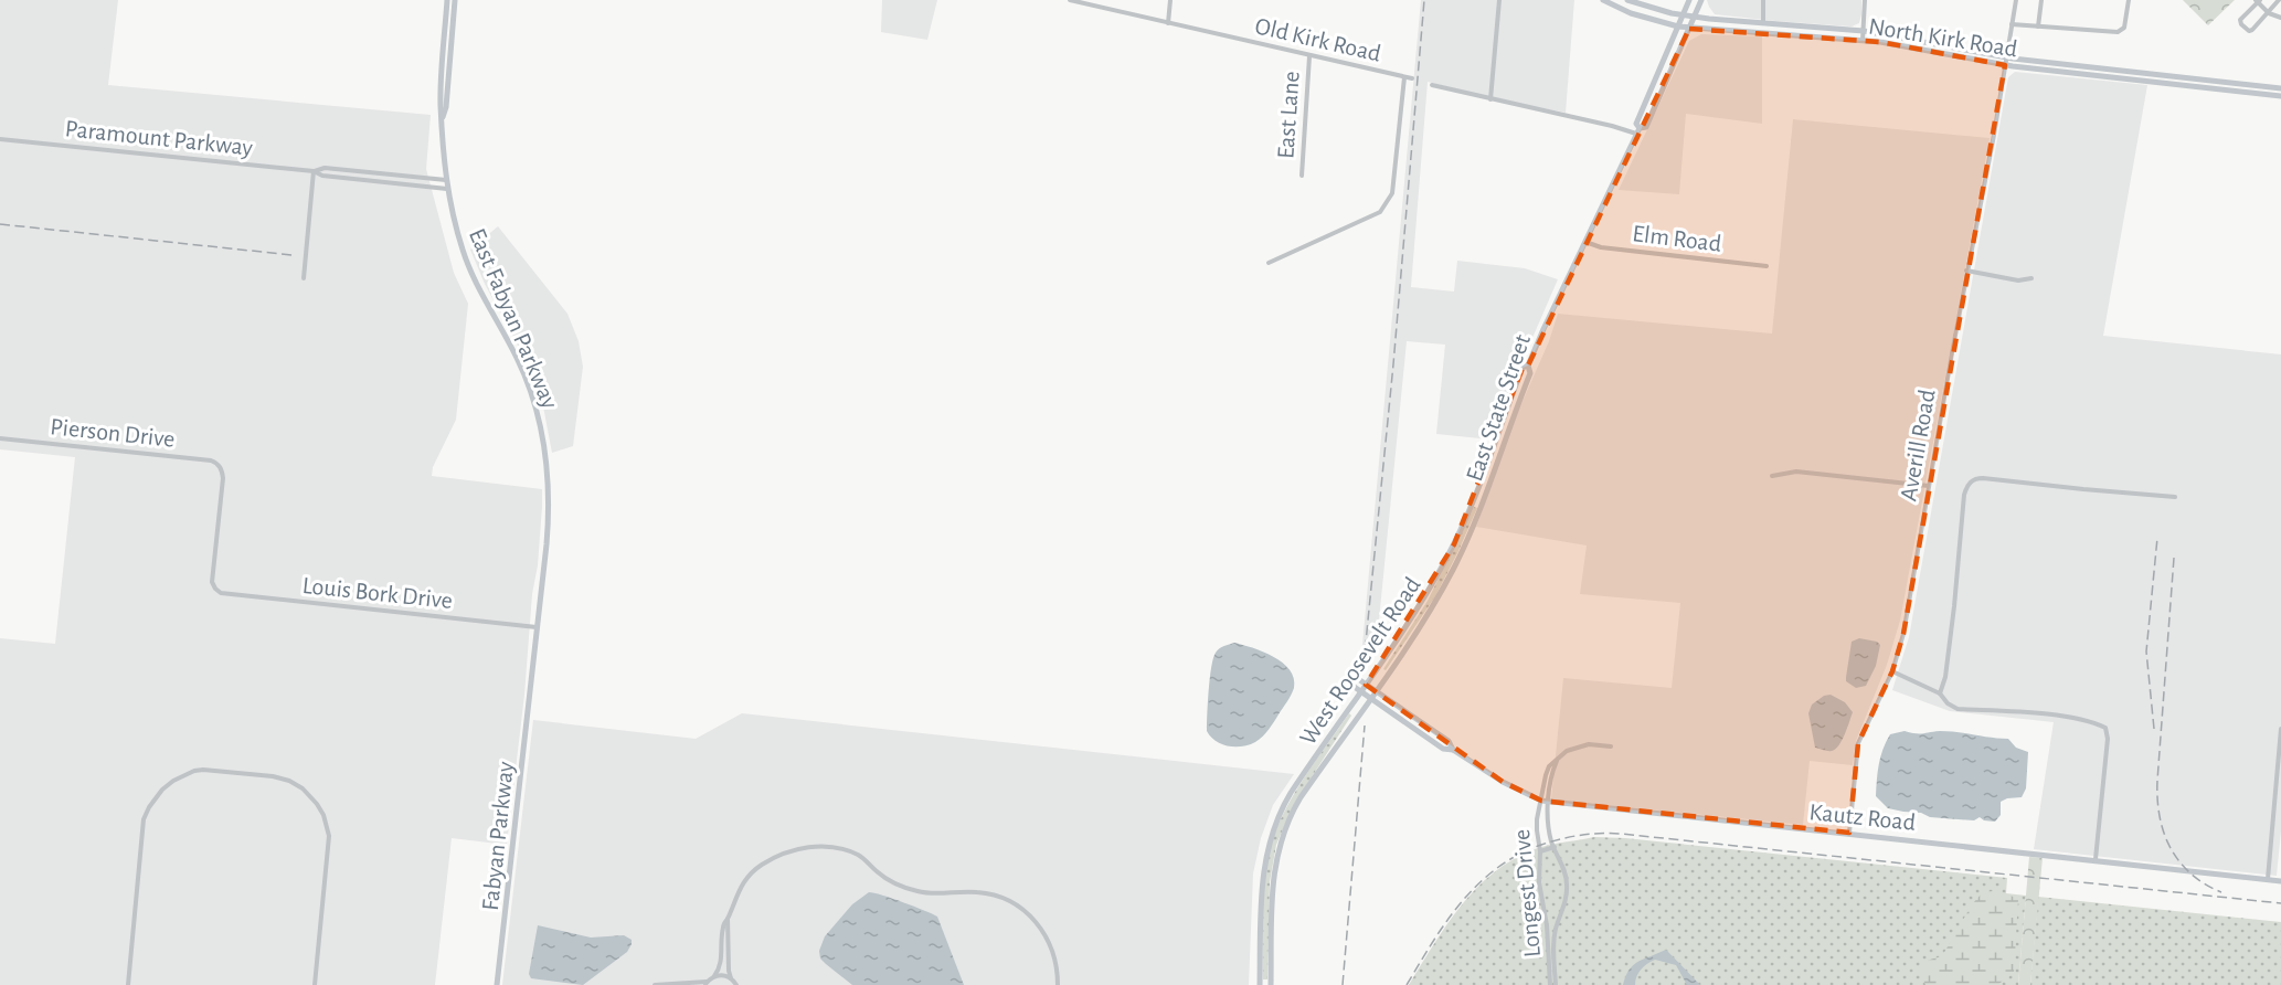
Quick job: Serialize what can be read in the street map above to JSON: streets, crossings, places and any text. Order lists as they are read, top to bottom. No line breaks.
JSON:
{"streets":{"main road":["North Kirk Road","East Fabyan Parkway","East State Street","West Roosevelt Road","Kautz Road","Fabyan Parkway"],"street":["Old Kirk Road","East Lane","Paramount Parkway","Elm Road","Pierson Drive","Averill Road","Louis Bork Drive","Longest Drive"]},"crossings":[["North Kirk Road","East State Street"],["North Kirk Road","Averill Road"],["Old Kirk Road","East Lane"],["Paramount Parkway","East Fabyan Parkway"],["Elm Road","East State Street"],["East Fabyan Parkway","Louis Bork Drive"],["East Fabyan Parkway","Fabyan Parkway"],["East State Street","West Roosevelt Road"],["East State Street","Kautz Road"],["Pierson Drive","Louis Bork Drive"],["Averill Road","Kautz Road"],["West Roosevelt Road","Kautz Road"],["Kautz Road","Longest Drive"]]}
